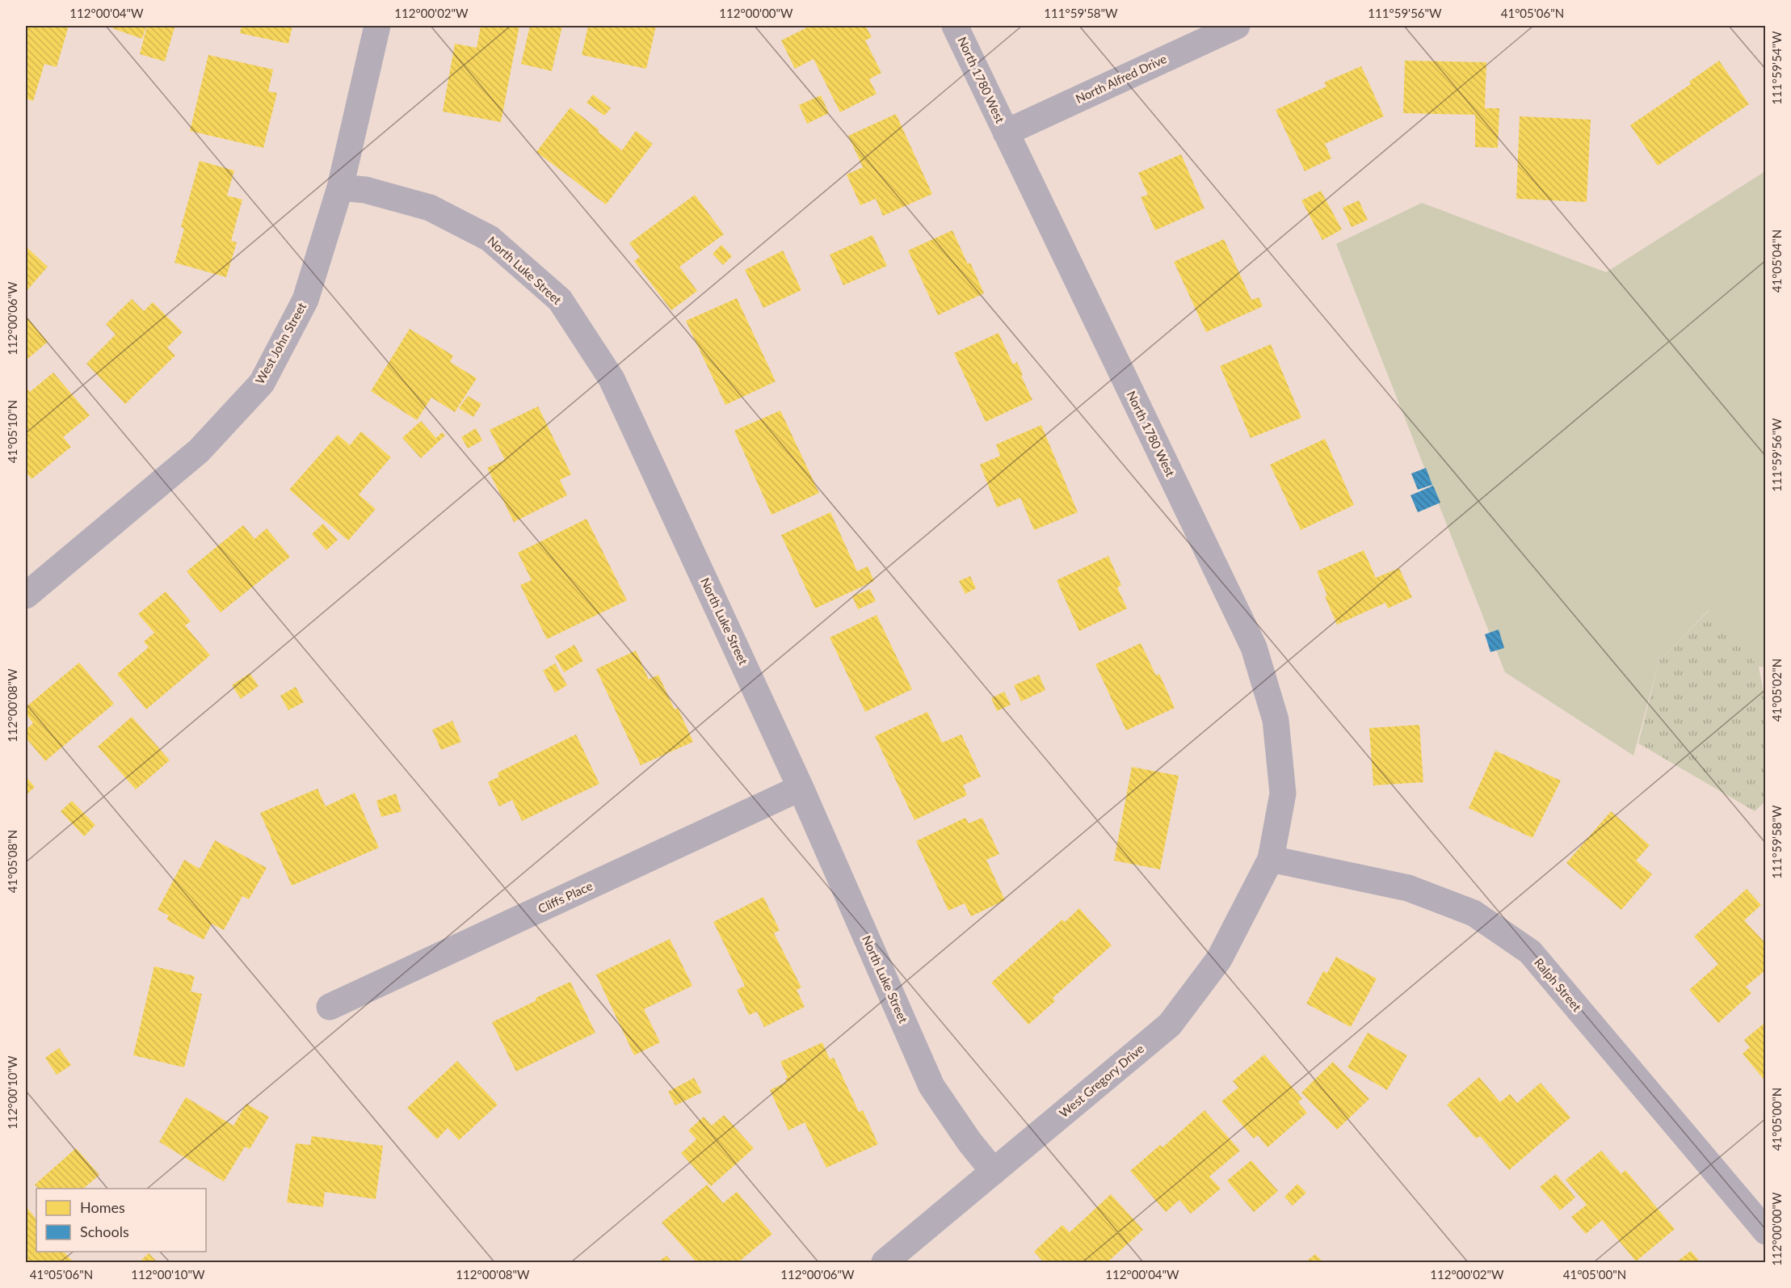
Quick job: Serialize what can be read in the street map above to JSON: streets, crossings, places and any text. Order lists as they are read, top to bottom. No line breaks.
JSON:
{"streets":{"street":["North Alfred Drive","North 1780 West","North Luke Street","West John Street","Cliffs Place","Ralph Street","West Gregory Drive"]},"crossings":[["North Alfred Drive","North 1780 West"],["North 1780 West","Ralph Street"],["North 1780 West","West Gregory Drive"],["North Luke Street","West John Street"],["North Luke Street","Cliffs Place"],["North Luke Street","West Gregory Drive"],["Ralph Street","West Gregory Drive"]],"legend":["Homes","Schools"],"coordinates":["112°00'04\"W","112°00'02\"W","112°00'00\"W","111°59'58\"W","111°59'56\"W","41°05'06\"N","111°59'54\"W","41°05'04\"N","112°00'06\"W","41°05'10\"N","41°05'02\"N","112°00'08\"W","41°05'08\"N","112°00'10\"W","41°05'00\"N"]}
